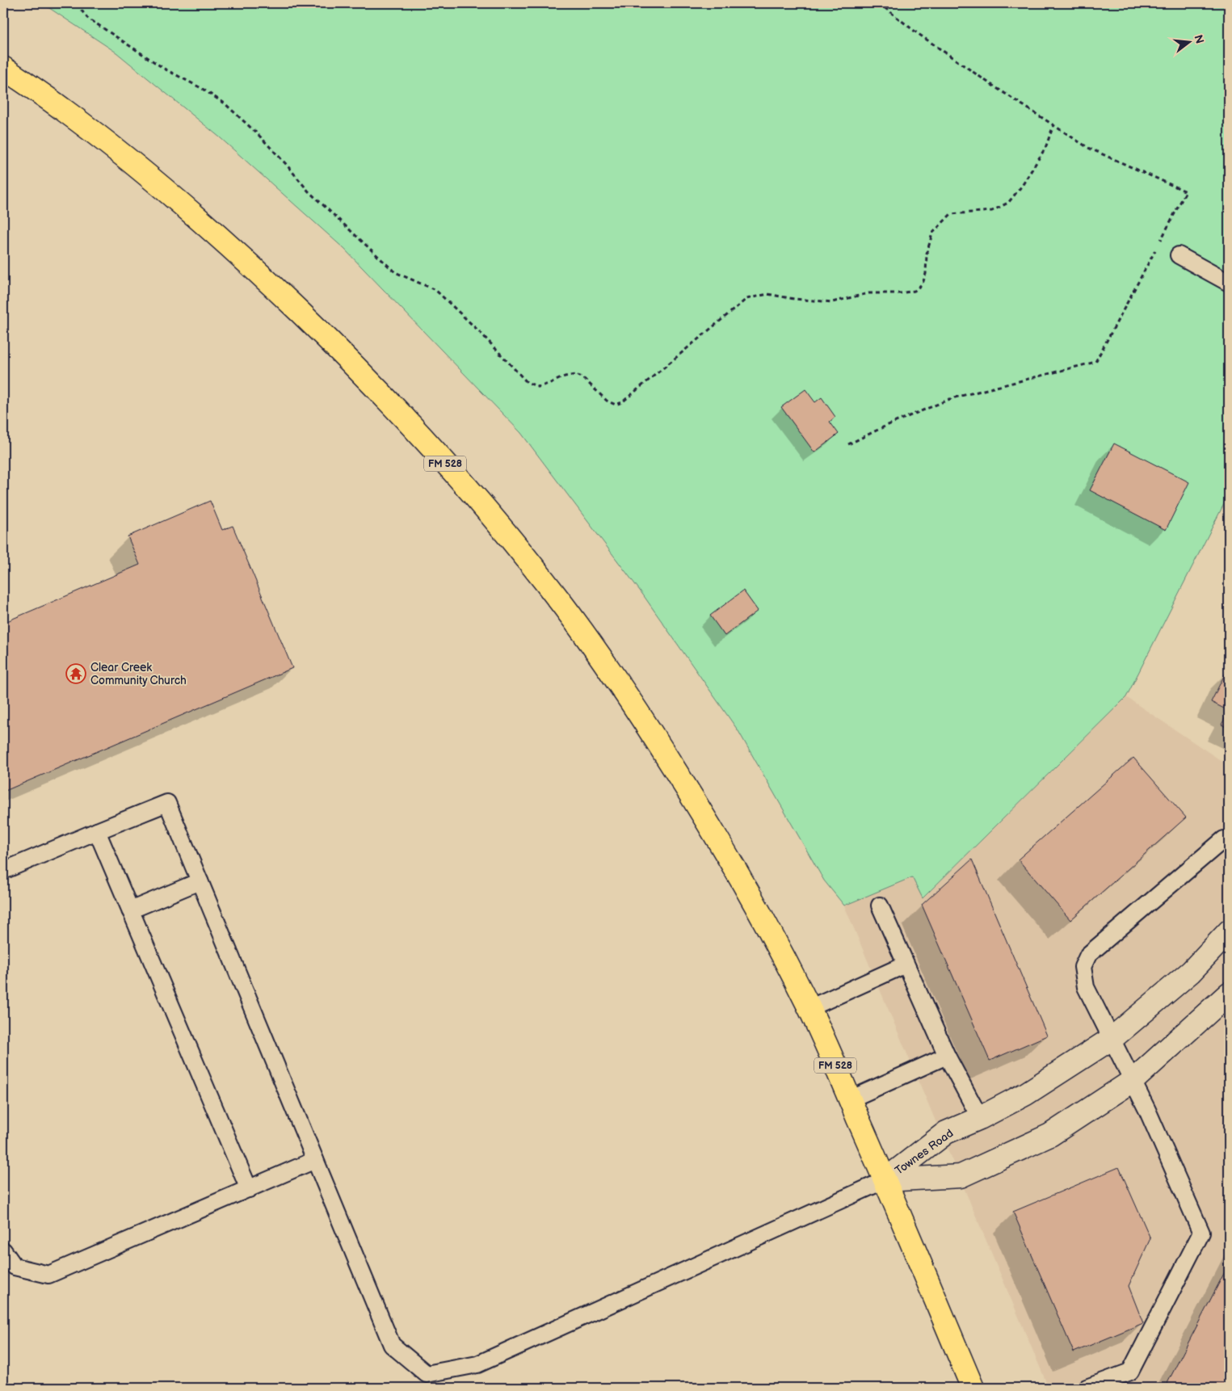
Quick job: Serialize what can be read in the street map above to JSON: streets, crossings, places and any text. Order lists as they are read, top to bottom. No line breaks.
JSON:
{"streets":{"main road":["FM 528"],"street":["Townes Road"]},"crossings":[["FM 528","Townes Road"]],"places":{"temple":["Clear Creek Community Church"]},"north":"right"}
